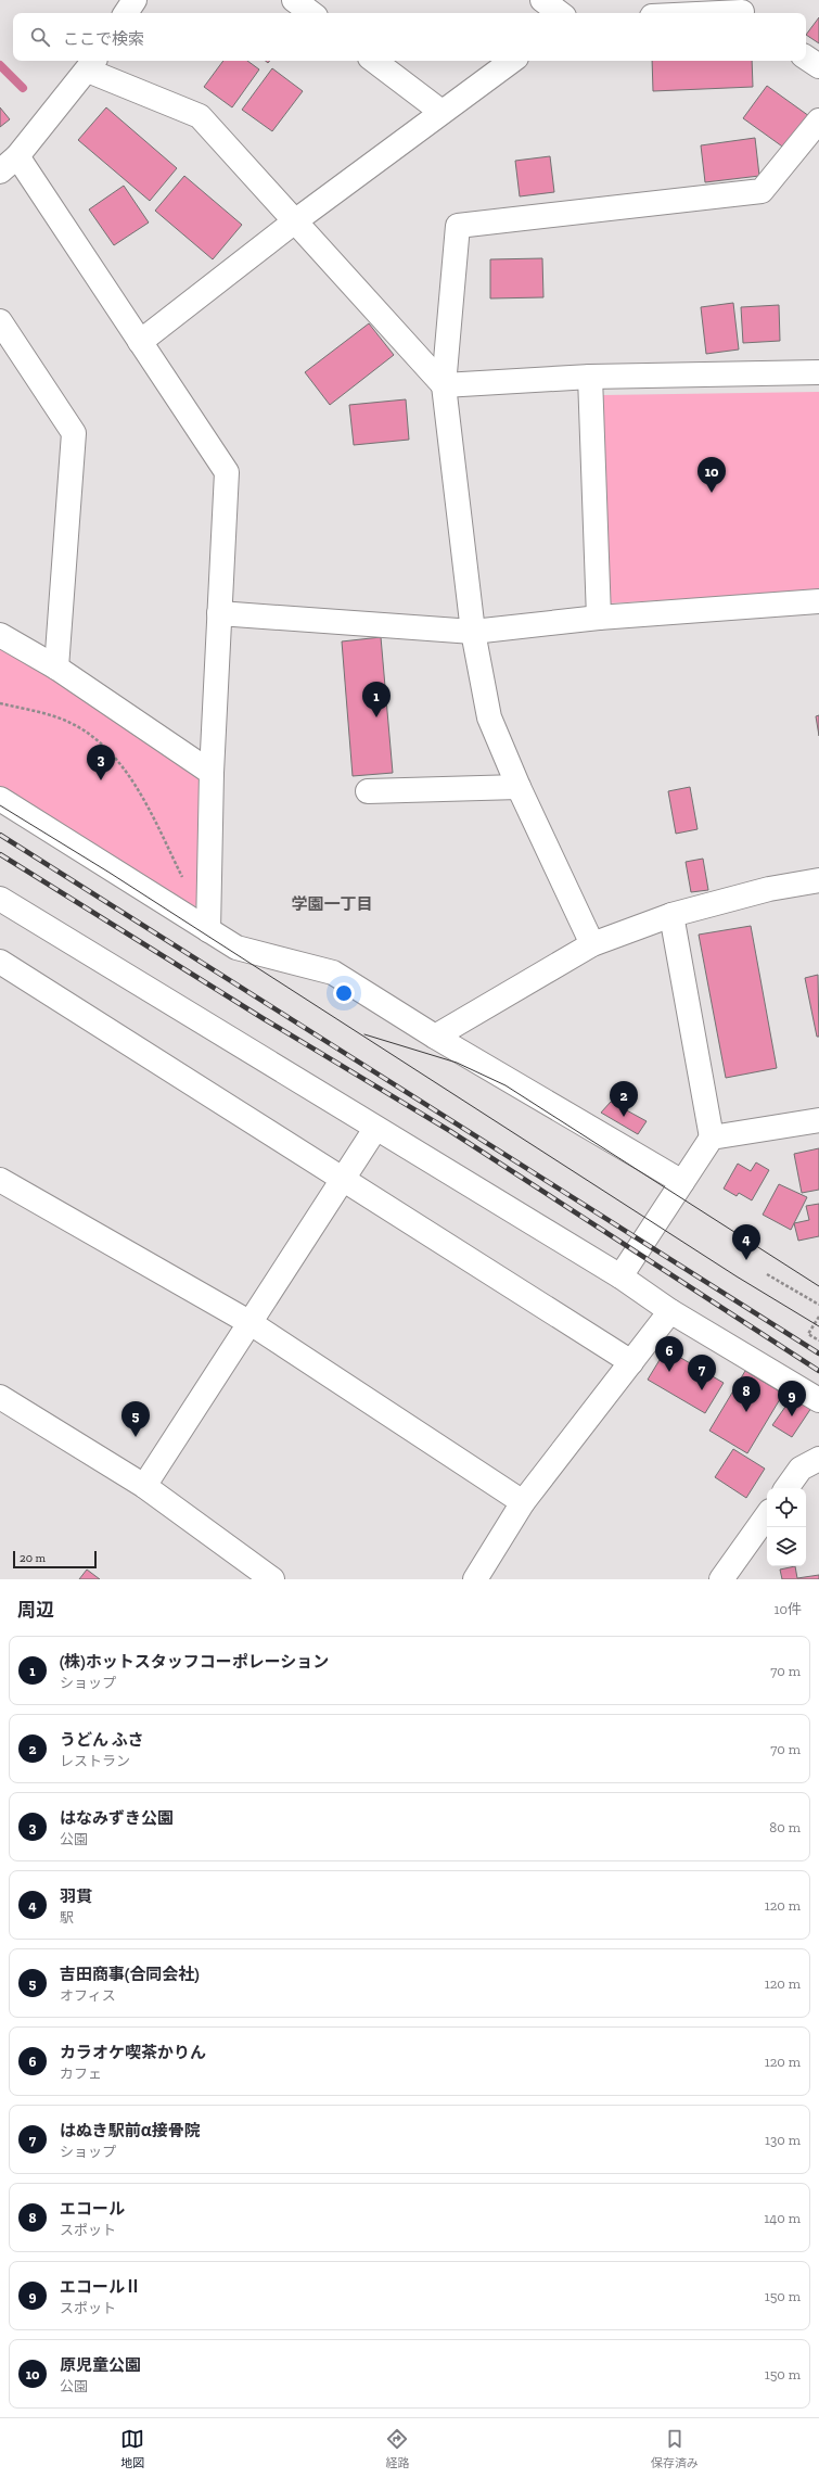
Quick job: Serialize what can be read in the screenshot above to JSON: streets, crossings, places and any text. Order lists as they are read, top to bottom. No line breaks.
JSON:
{"districts":["学園一丁目"],"scale_bar":"20 m","page":{"search":"ここで検索","pins":["10","1","3","2","4","6","7","8","9","5"],"scale":"20 m","heading":["周辺","10件"],"list":[{"mark":"1","name":"(株)ホットスタッフコーポレーション","note":"ショップ","value":"70 m"},{"mark":"2","name":"うどん ふさ","note":"レストラン","value":"70 m"},{"mark":"3","name":"はなみずき公園","note":"公園","value":"80 m"},{"mark":"4","name":"羽貫","note":"駅","value":"120 m"},{"mark":"5","name":"吉田商事(合同会社)","note":"オフィス","value":"120 m"},{"mark":"6","name":"カラオケ喫茶かりん","note":"カフェ","value":"120 m"},{"mark":"7","name":"はぬき駅前α接骨院","note":"ショップ","value":"130 m"},{"mark":"8","name":"エコール","note":"スポット","value":"140 m"},{"mark":"9","name":"エコールⅡ","note":"スポット","value":"150 m"},{"mark":"10","name":"原児童公園","note":"公園","value":"150 m"}],"nav":["地図","経路","保存済み"]}}
